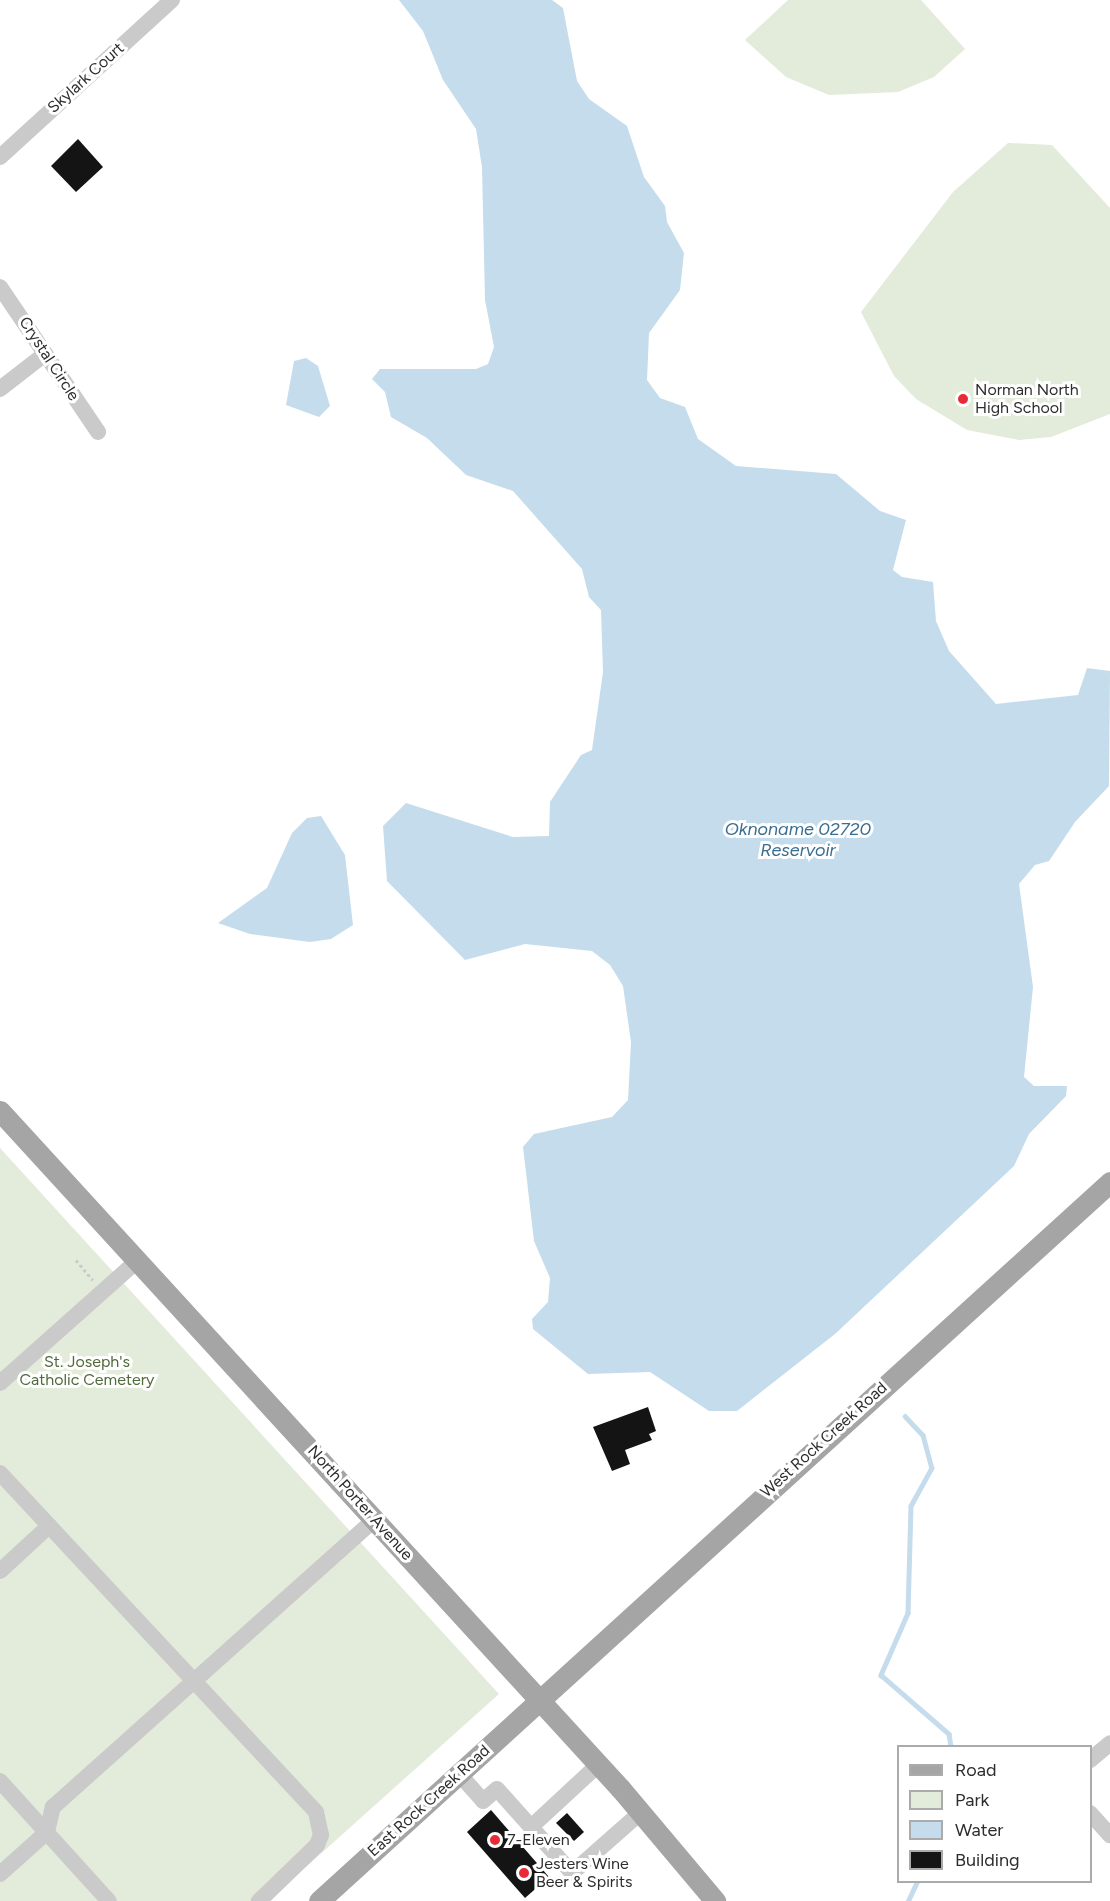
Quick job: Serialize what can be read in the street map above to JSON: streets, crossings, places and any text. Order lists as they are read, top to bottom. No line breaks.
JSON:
{"streets":{"main road":["West Rock Creek Road","North Porter Avenue","East Rock Creek Road"],"street":["Skylark Court","Crystal Circle"]},"crossings":[["West Rock Creek Road","North Porter Avenue"],["West Rock Creek Road","East Rock Creek Road"],["North Porter Avenue","East Rock Creek Road"]],"water":["Oknoname 02720 Reservoir"],"parks":["St. Joseph's Catholic Cemetery"],"places":["Norman North High School","7-Eleven","Jesters Wine Beer & Spirits"],"legend":["Road","Park","Water","Building"]}
